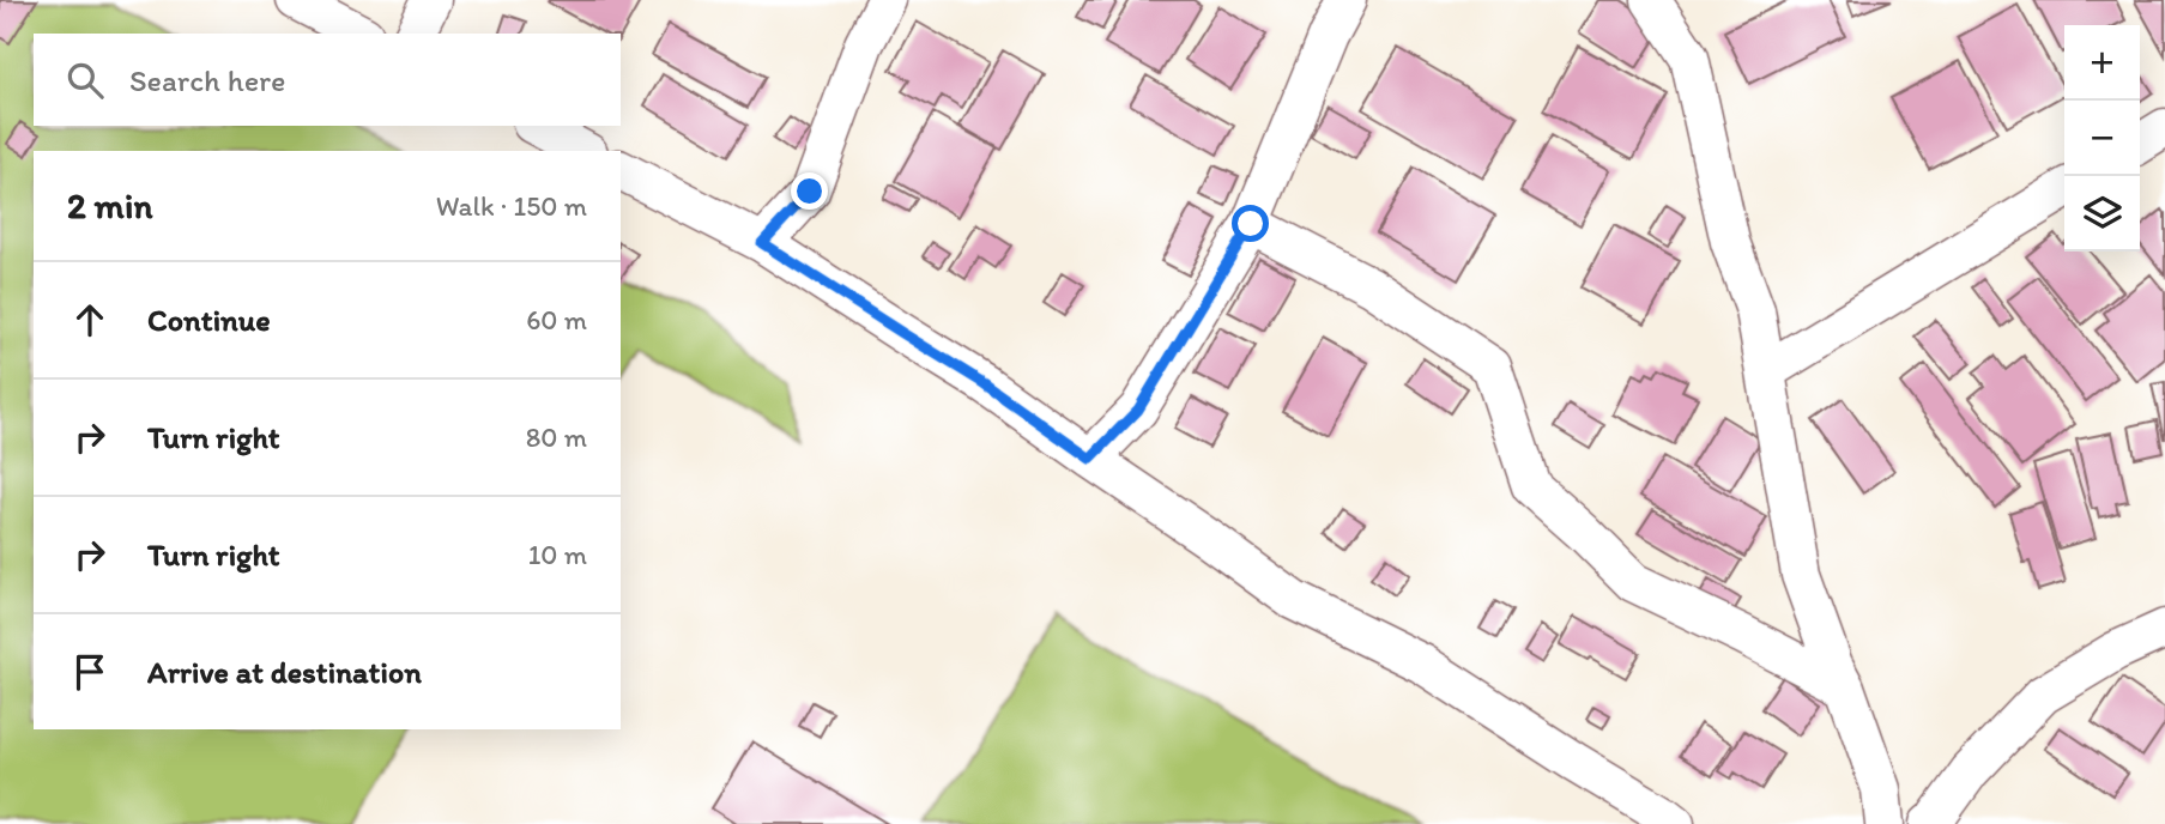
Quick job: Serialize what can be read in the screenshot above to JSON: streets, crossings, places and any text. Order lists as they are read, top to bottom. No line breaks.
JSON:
{"page":{"map_buttons":["+","−"],"search":"Search here","heading":["2 min","Walk · 150 m"],"list":[["Continue","60 m"],["Turn right","80 m"],["Turn right","10 m"],"Arrive at destination"]}}
